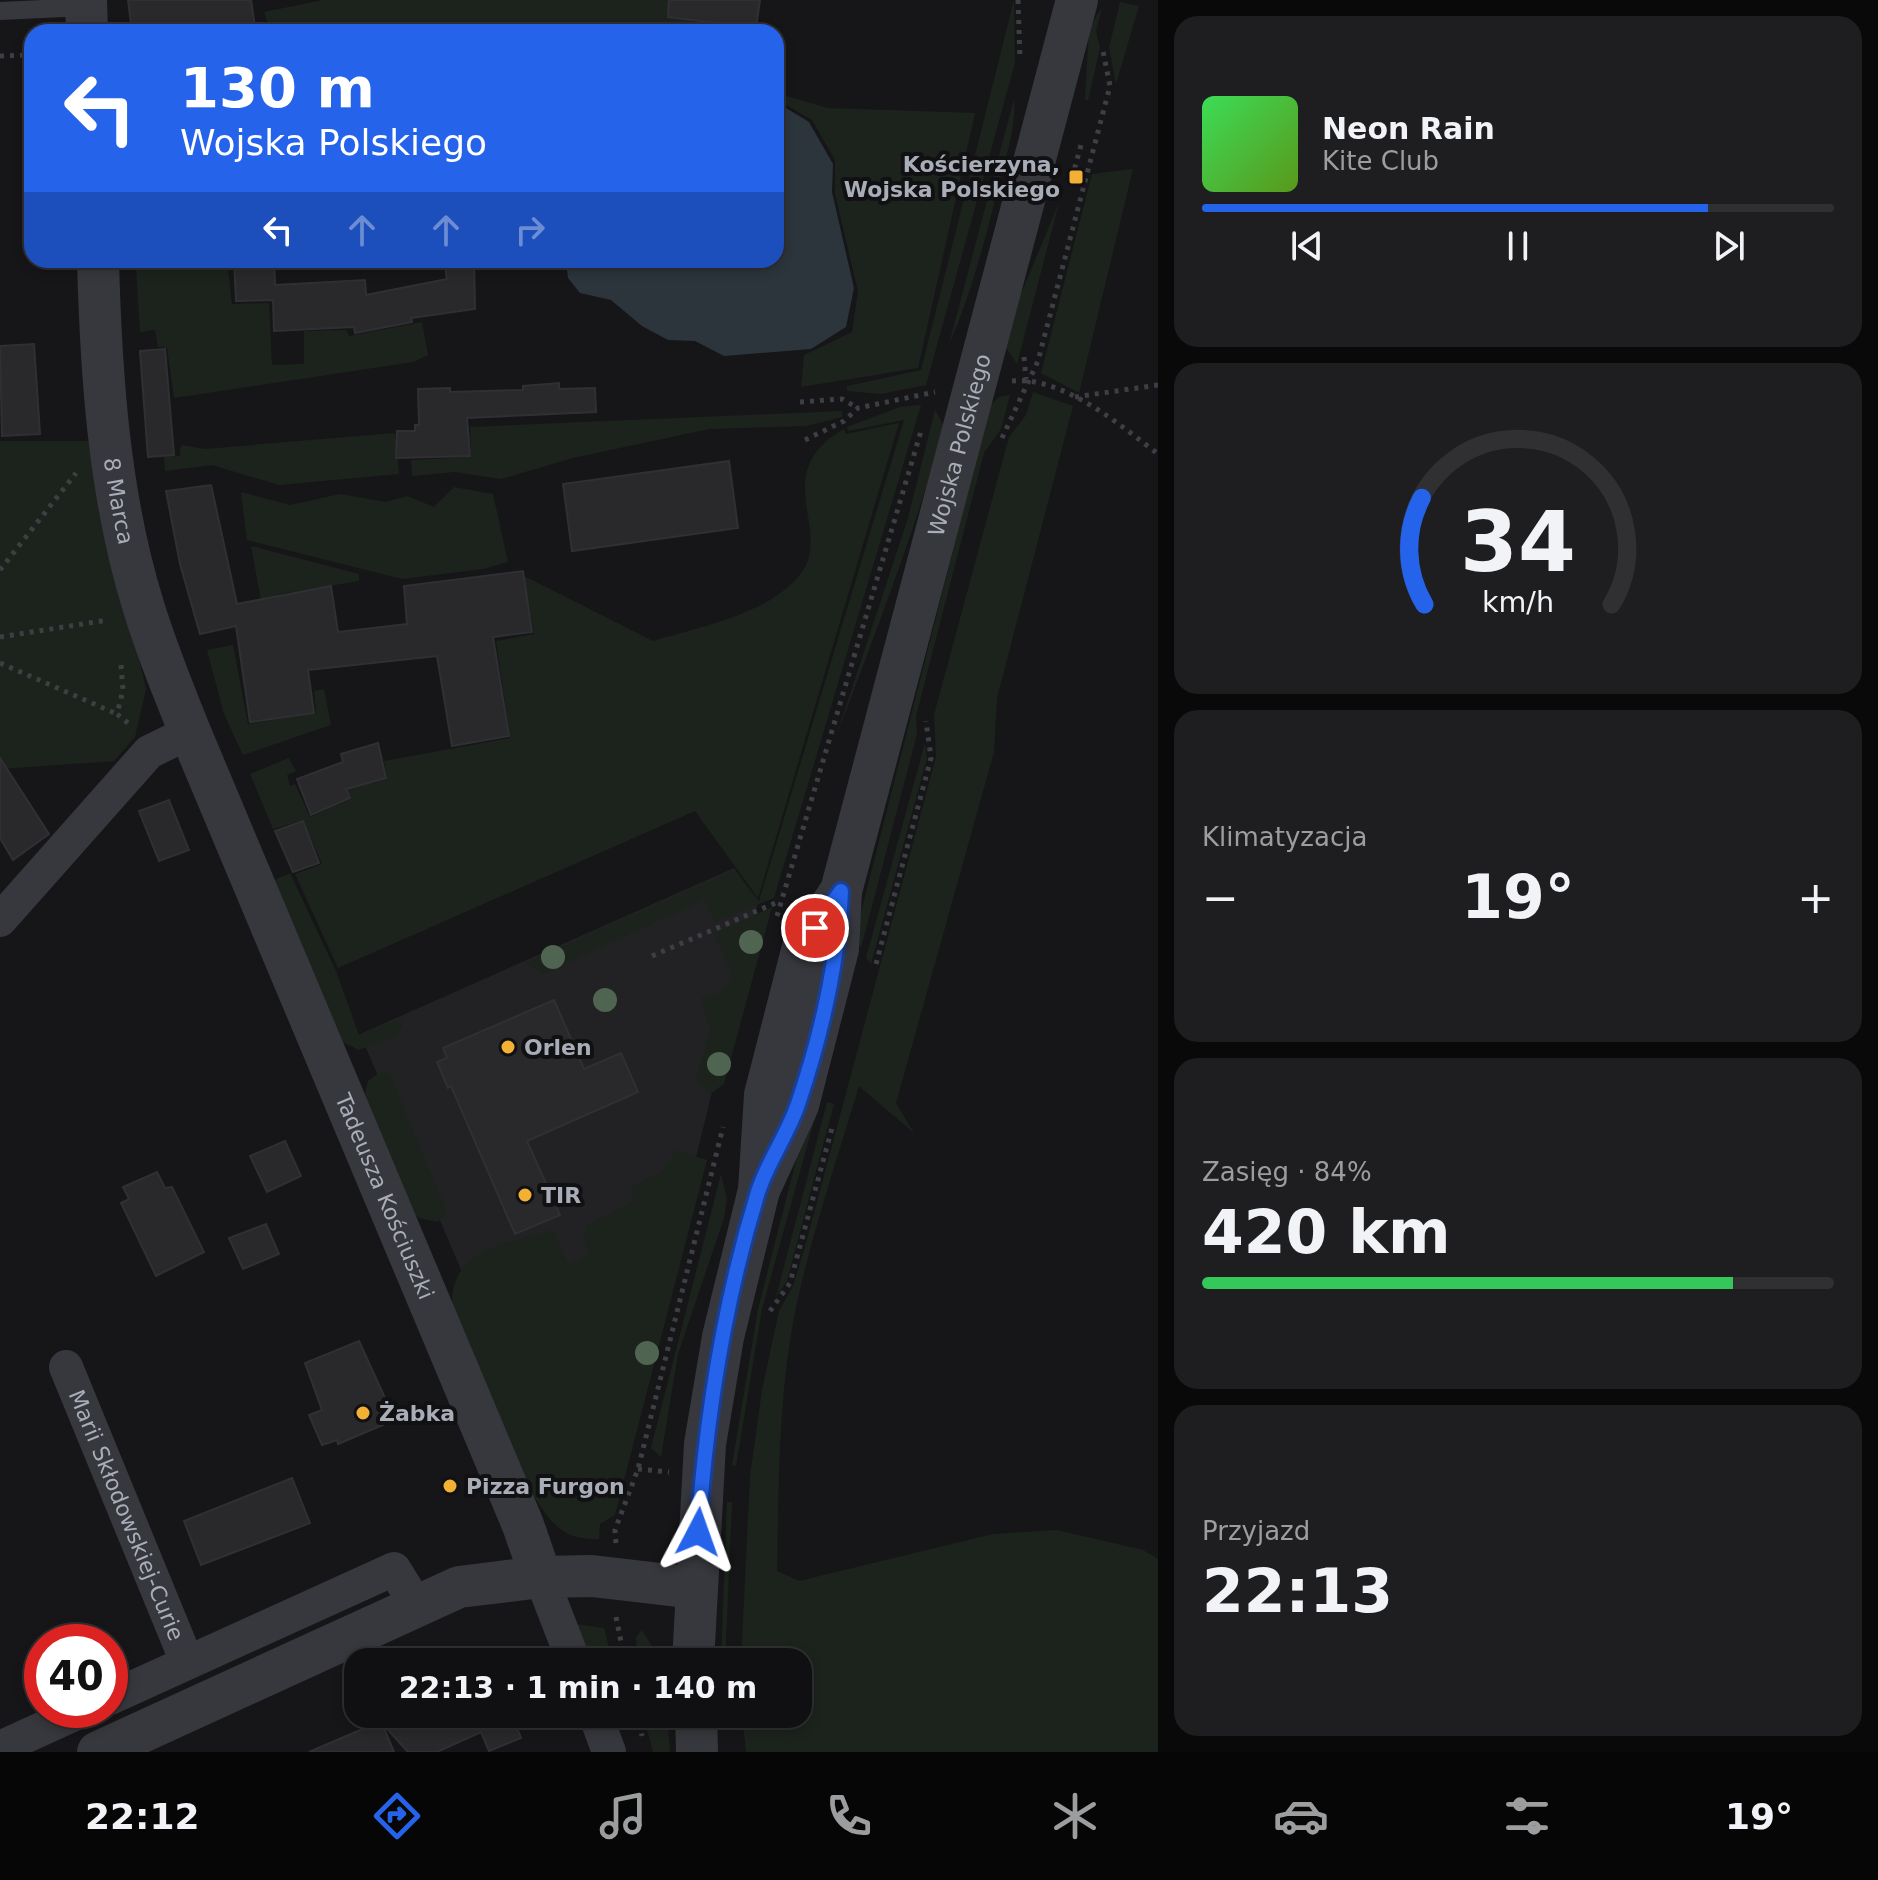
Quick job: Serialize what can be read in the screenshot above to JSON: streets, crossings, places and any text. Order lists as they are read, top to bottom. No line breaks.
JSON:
{"streets":{"street":["Wojska Polskiego","8 Marca","Tadeusza Kościuszki","Marii Skłodowskiej-Curie"]},"crossings":[["8 Marca","Tadeusza Kościuszki"]],"places":{"transit":["Kościerzyna, Wojska Polskiego"],"other":["Orlen","TIR","Żabka","Pizza Furgon"]},"page":{"turn":["130 m","Wojska Polskiego"],"song":["Neon Rain","Kite Club"],"tile":["Klimatyzacja",["Zasięg · 84%","420 km"],["Przyjazd","22:13"]],"heat":["−","19°","+"],"limit":"40","trip":"22:13 · 1 min · 140 m","tabs":["22:12","19°"],"gauge":["34","km/h"]}}
